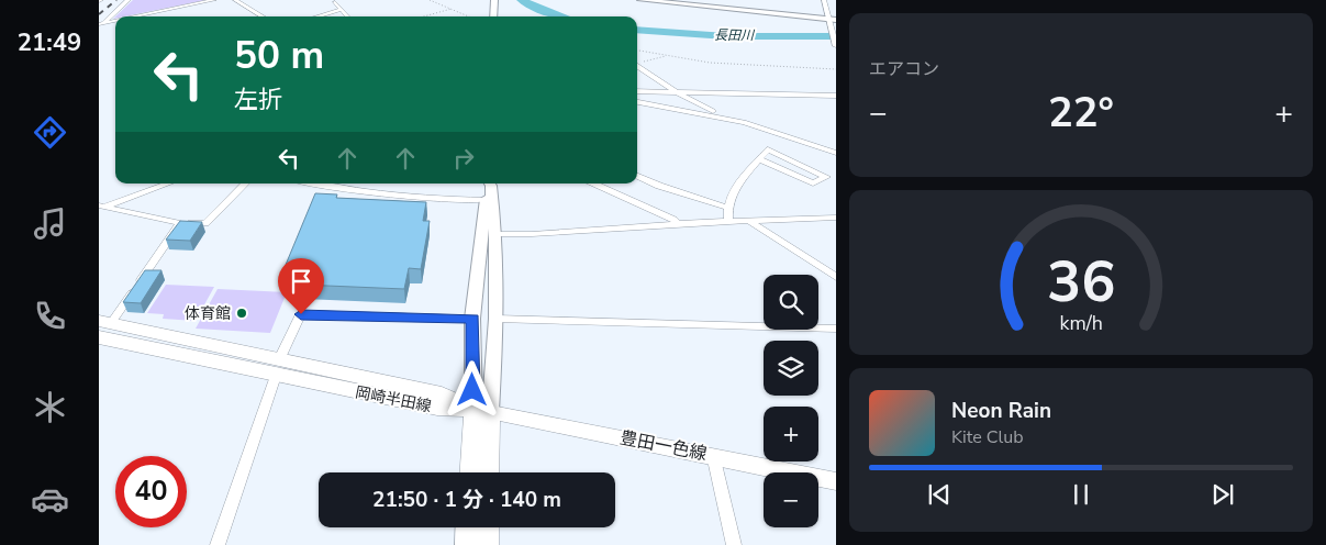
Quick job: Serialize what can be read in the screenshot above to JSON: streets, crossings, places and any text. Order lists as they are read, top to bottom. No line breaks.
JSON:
{"streets":{"main road":["岡崎半田線","豊田一色線"]},"crossings":[["岡崎半田線","豊田一色線"]],"water":["長田川"],"places":["体育館"],"page":{"tabs":"21:49","tile":"エアコン","turn":["50 m","左折"],"heat":["−","22°","+"],"map_buttons":["+","−"],"song":["Neon Rain","Kite Club"],"limit":"40","trip":"21:50 · 1 分 · 140 m","gauge":["36","km/h"]}}
